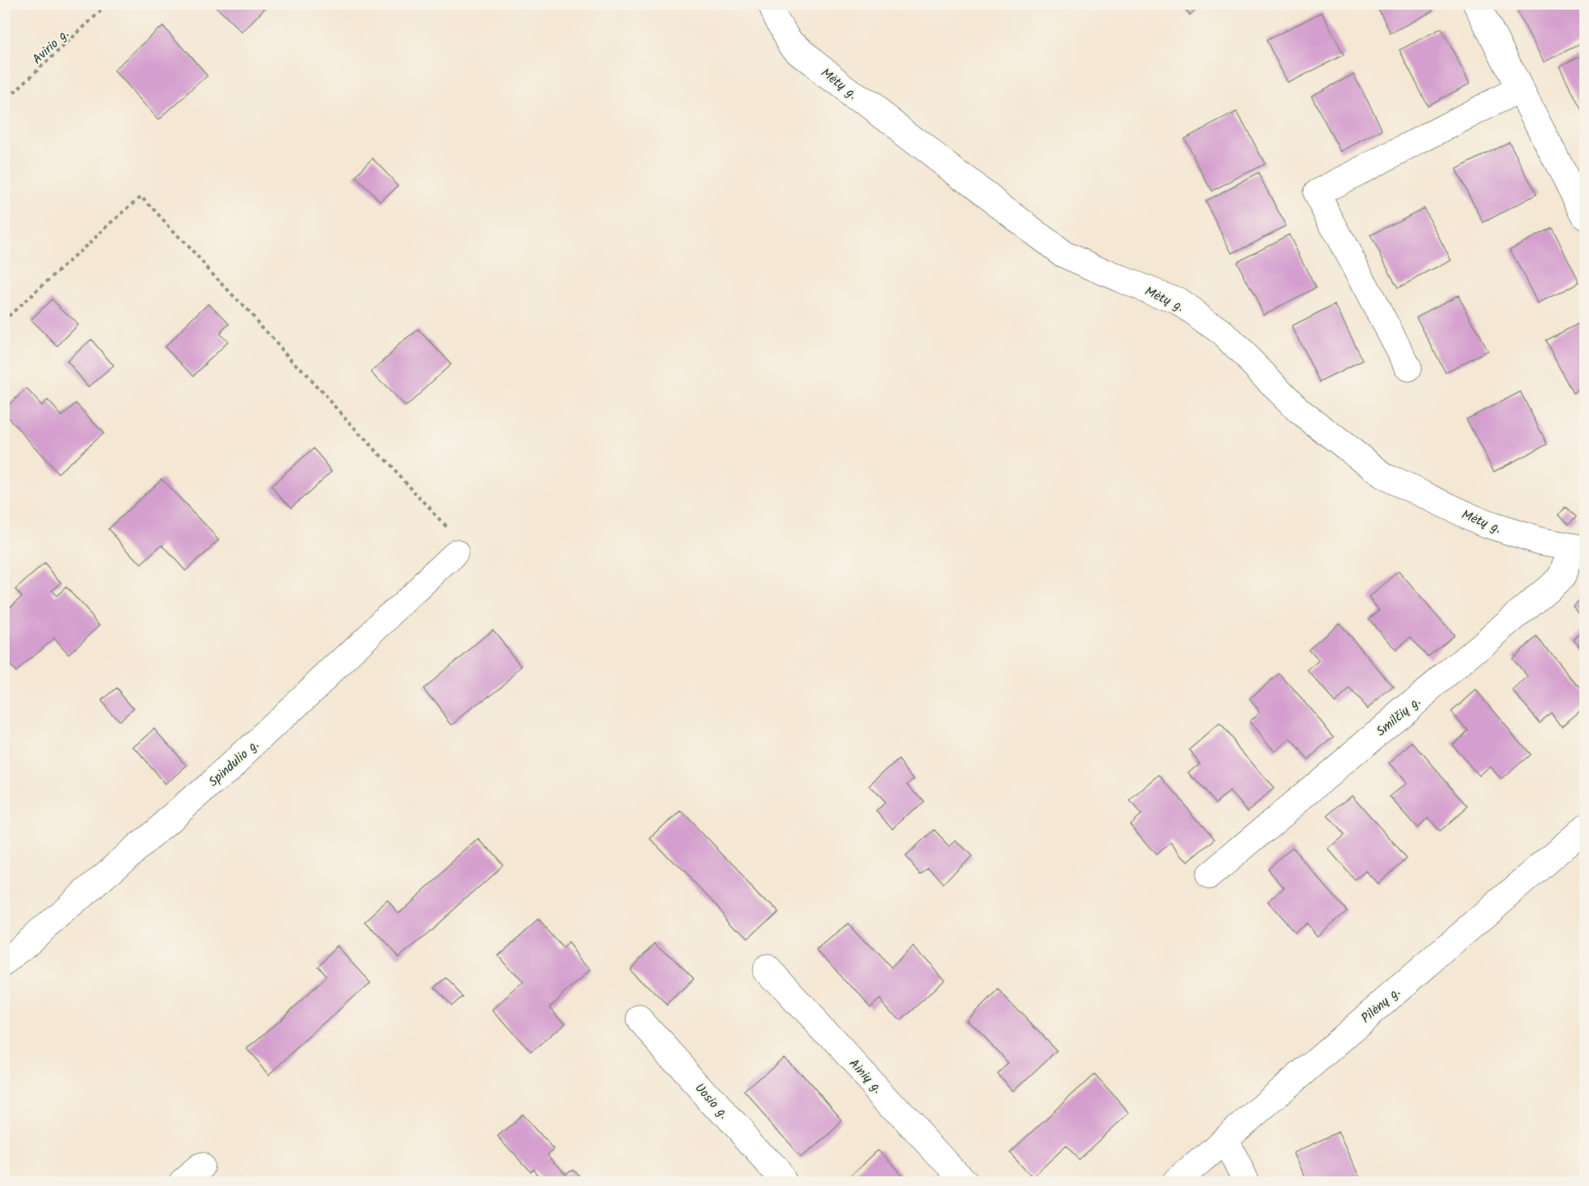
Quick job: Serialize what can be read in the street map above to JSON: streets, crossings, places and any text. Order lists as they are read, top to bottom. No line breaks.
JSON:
{"streets":{"street":["Mėtų g.","Smilčių g.","Spindulio g.","Pilėnų g.","Ainių g.","Uosio g."],"path":["Avirio g."]},"crossings":[["Mėtų g.","Smilčių g."]]}
